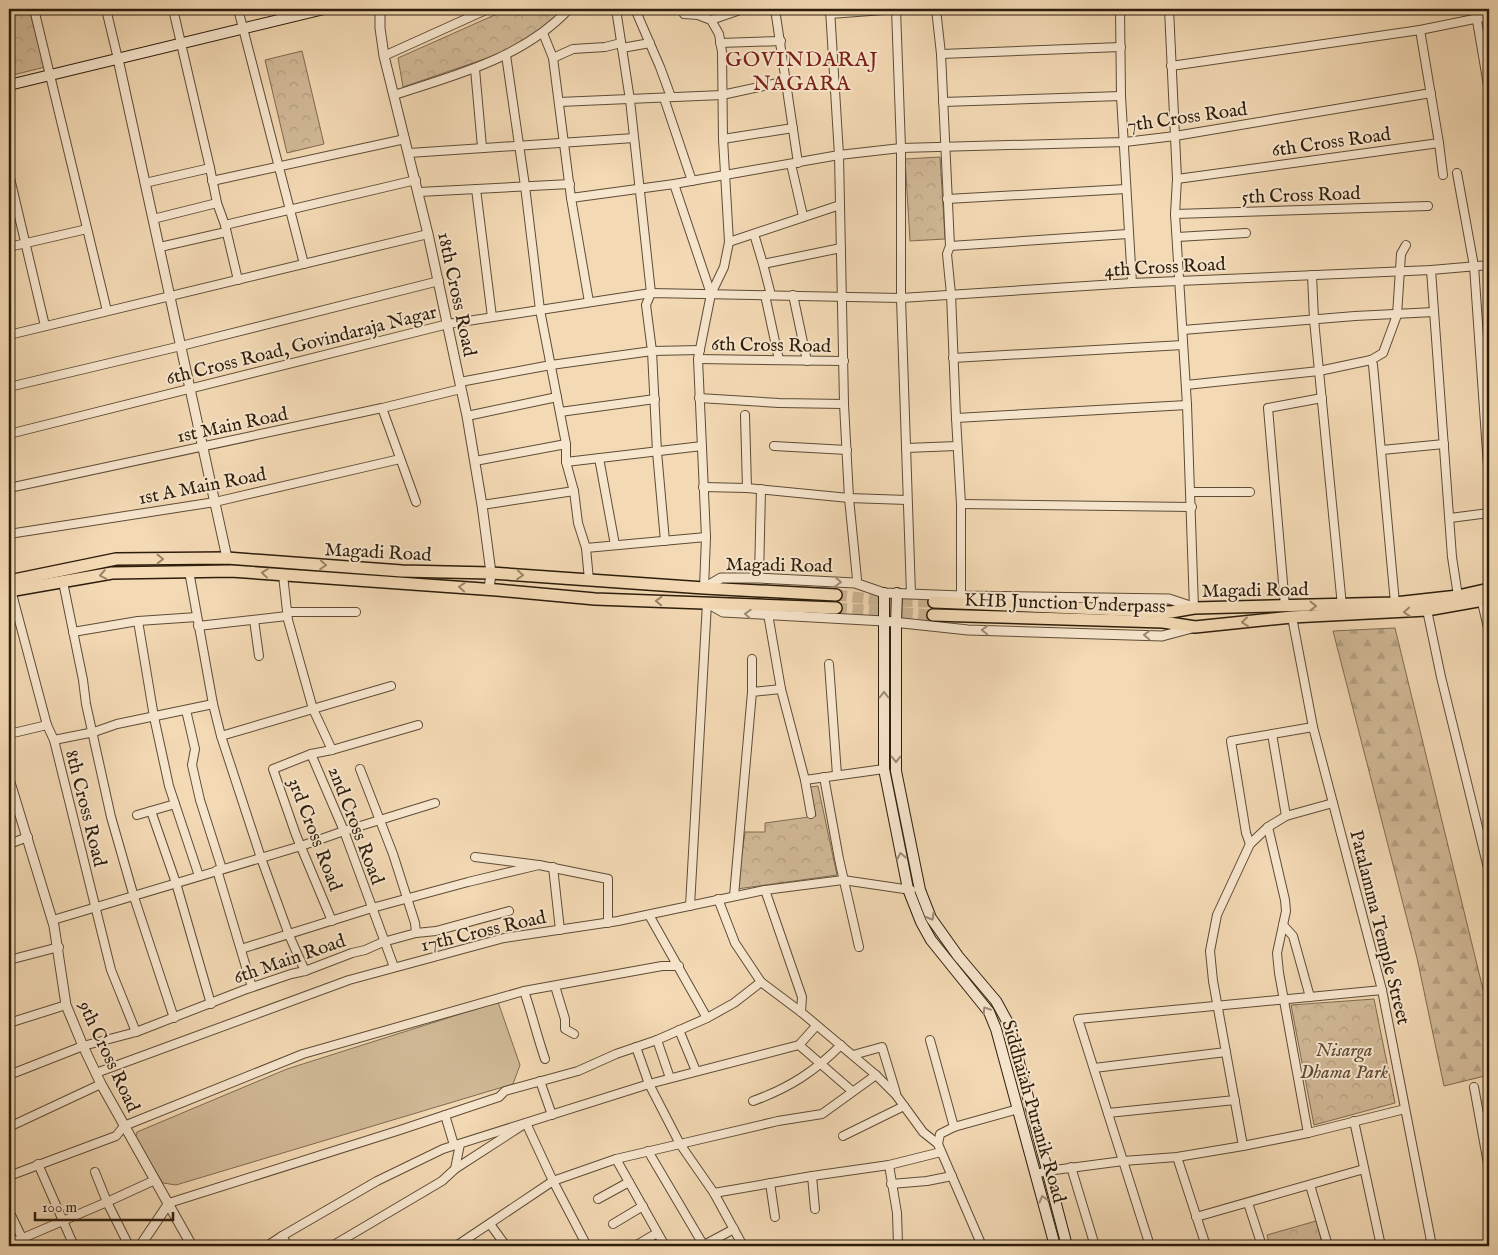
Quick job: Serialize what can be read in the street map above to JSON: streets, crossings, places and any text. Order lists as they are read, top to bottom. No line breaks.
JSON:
{"streets":{"main road":["Magadi Road","KHB Junction Underpass","Siddhaiah Puranik Road"],"street":["7th Cross Road","6th Cross Road","5th Cross Road","4th Cross Road","18th Cross Road","6th Cross Road, Govindaraja Nagar","1st Main Road","1st A Main Road","8th Cross Road","2nd Cross Road","3rd Cross Road","Patalamma Temple Street","17th Cross Road","6th Main Road","9th Cross Road"]},"crossings":[["4th Cross Road","6th Cross Road, Govindaraja Nagar"],["18th Cross Road","6th Cross Road, Govindaraja Nagar"],["18th Cross Road","1st Main Road"],["18th Cross Road","Magadi Road"],["Magadi Road","KHB Junction Underpass"],["Magadi Road","8th Cross Road"],["Magadi Road","2nd Cross Road"],["Magadi Road","Patalamma Temple Street"],["Magadi Road","Siddhaiah Puranik Road"],["8th Cross Road","6th Main Road"],["2nd Cross Road","3rd Cross Road"],["2nd Cross Road","17th Cross Road"],["2nd Cross Road","6th Main Road"],["17th Cross Road","9th Cross Road"],["17th Cross Road","Siddhaiah Puranik Road"],["6th Main Road","9th Cross Road"]],"districts":["GOVINDARAJ NAGARA"],"parks":["Nisarga Dhama Park"],"scale_bar":"100 m"}
